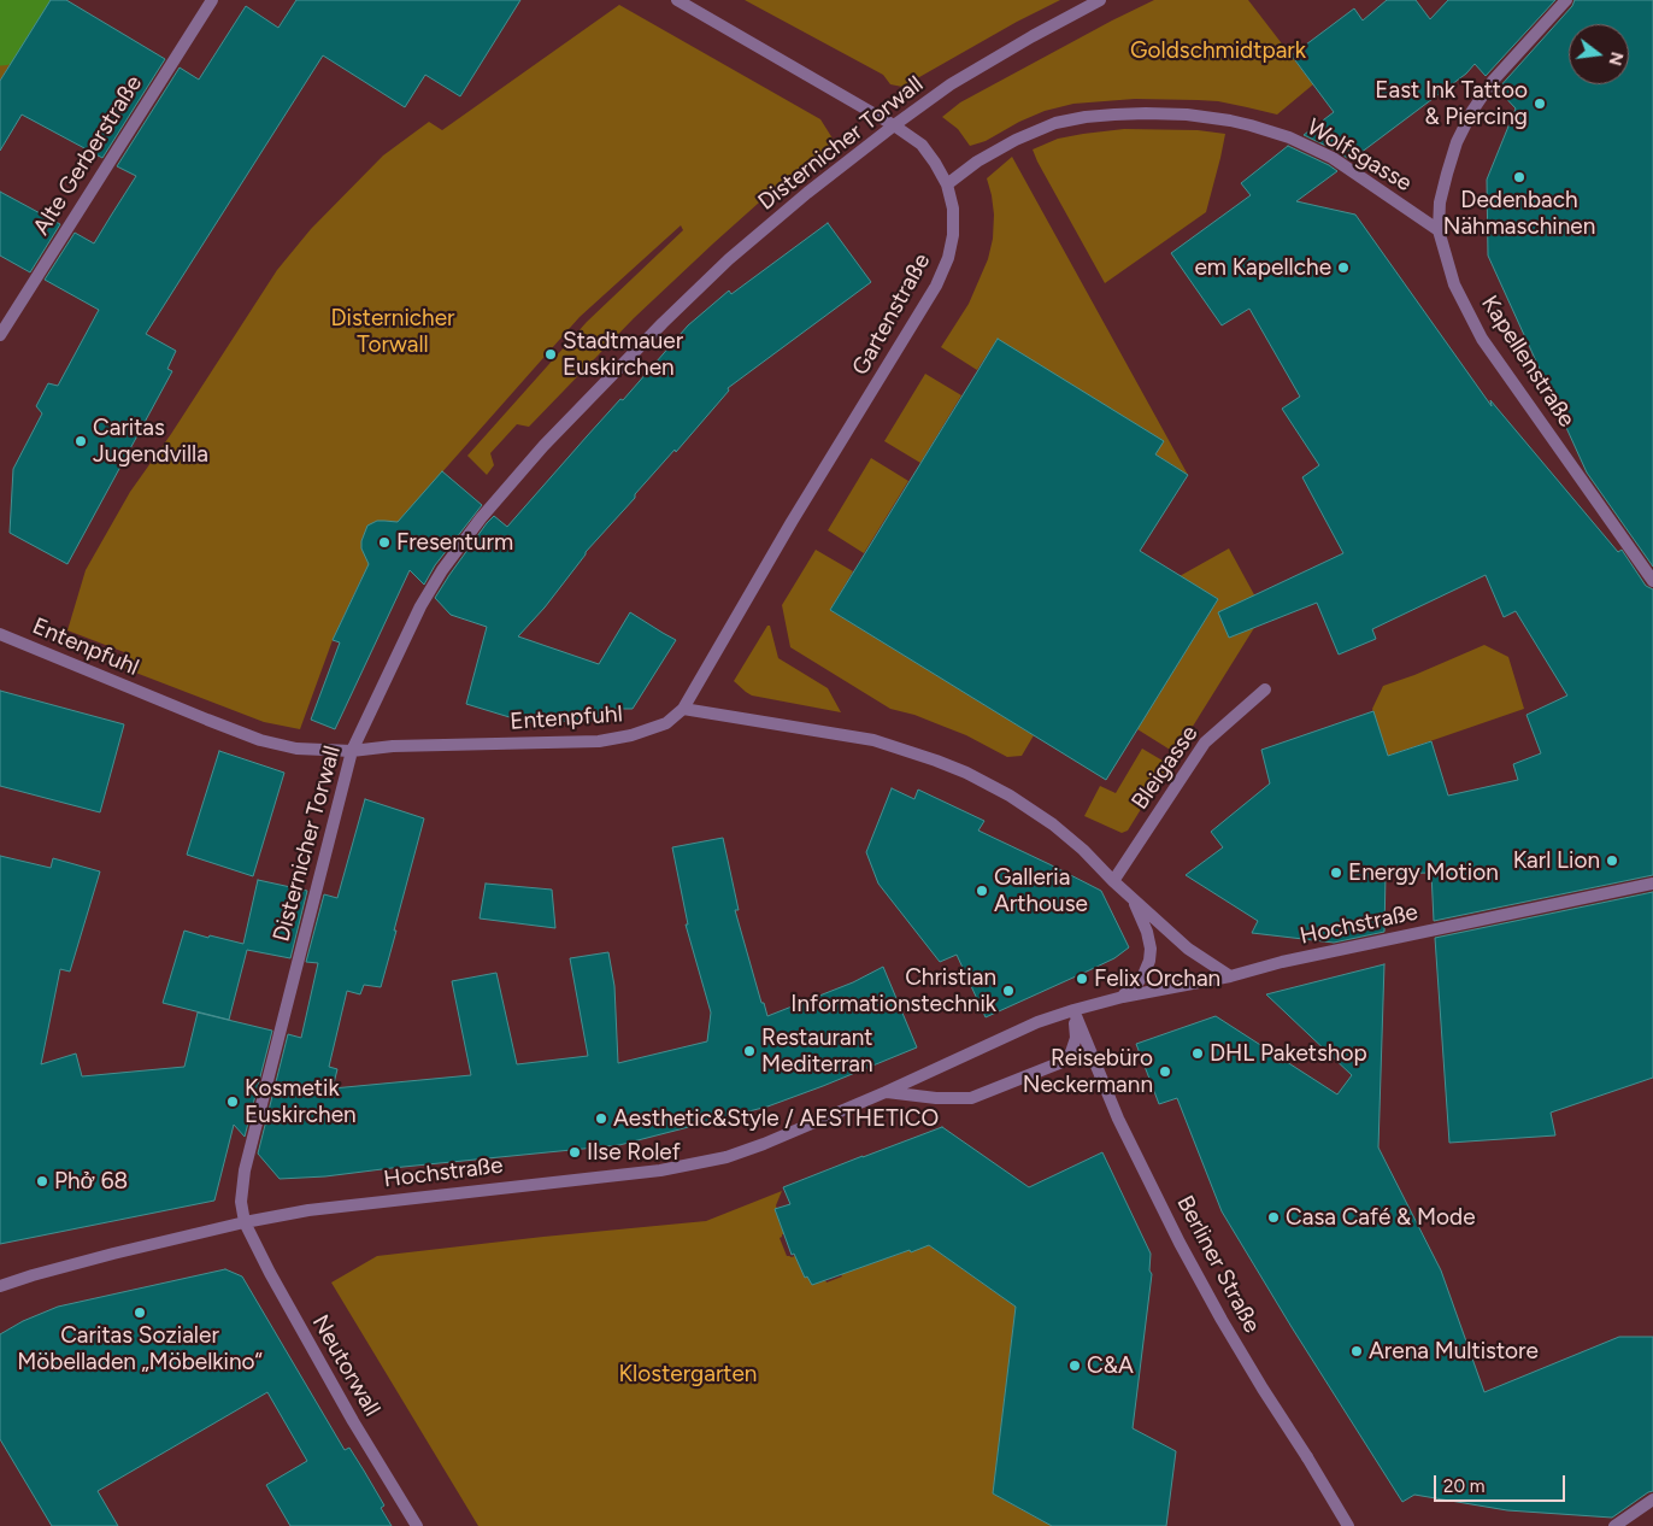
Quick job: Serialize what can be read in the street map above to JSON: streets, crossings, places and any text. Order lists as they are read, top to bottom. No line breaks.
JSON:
{"streets":{"street":["Disternicher Torwall","Alte Gerberstraße","Wolfsgasse","Gartenstraße","Kapellenstraße","Entenpfuhl","Bleigasse","Hochstraße","Berliner Straße","Neutorwall"]},"crossings":[["Disternicher Torwall","Gartenstraße"],["Disternicher Torwall","Entenpfuhl"],["Disternicher Torwall","Hochstraße"],["Disternicher Torwall","Neutorwall"],["Wolfsgasse","Gartenstraße"],["Wolfsgasse","Kapellenstraße"],["Gartenstraße","Entenpfuhl"],["Hochstraße","Berliner Straße"],["Hochstraße","Neutorwall"]],"parks":["Goldschmidtpark","Disternicher Torwall","Klostergarten"],"places":["East Ink Tattoo & Piercing","Dedenbach Nähmaschinen","em Kapellche","Stadtmauer Euskirchen","Caritas Jugendvilla","Fresenturm","Karl Lion","Energy Motion","Galleria Arthouse","Felix Orchan","Christian Informationstechnik","Restaurant Mediterran","DHL Paketshop","Reisebüro Neckermann","Kosmetik Euskirchen","Aesthetic&Style / AESTHETICO","Ilse Rolef","Phở 68","Casa Café & Mode","Caritas Sozialer Möbelladen „Möbelkino“","Arena Multistore","C&A"],"scale_bar":"20 m","north":"right"}
